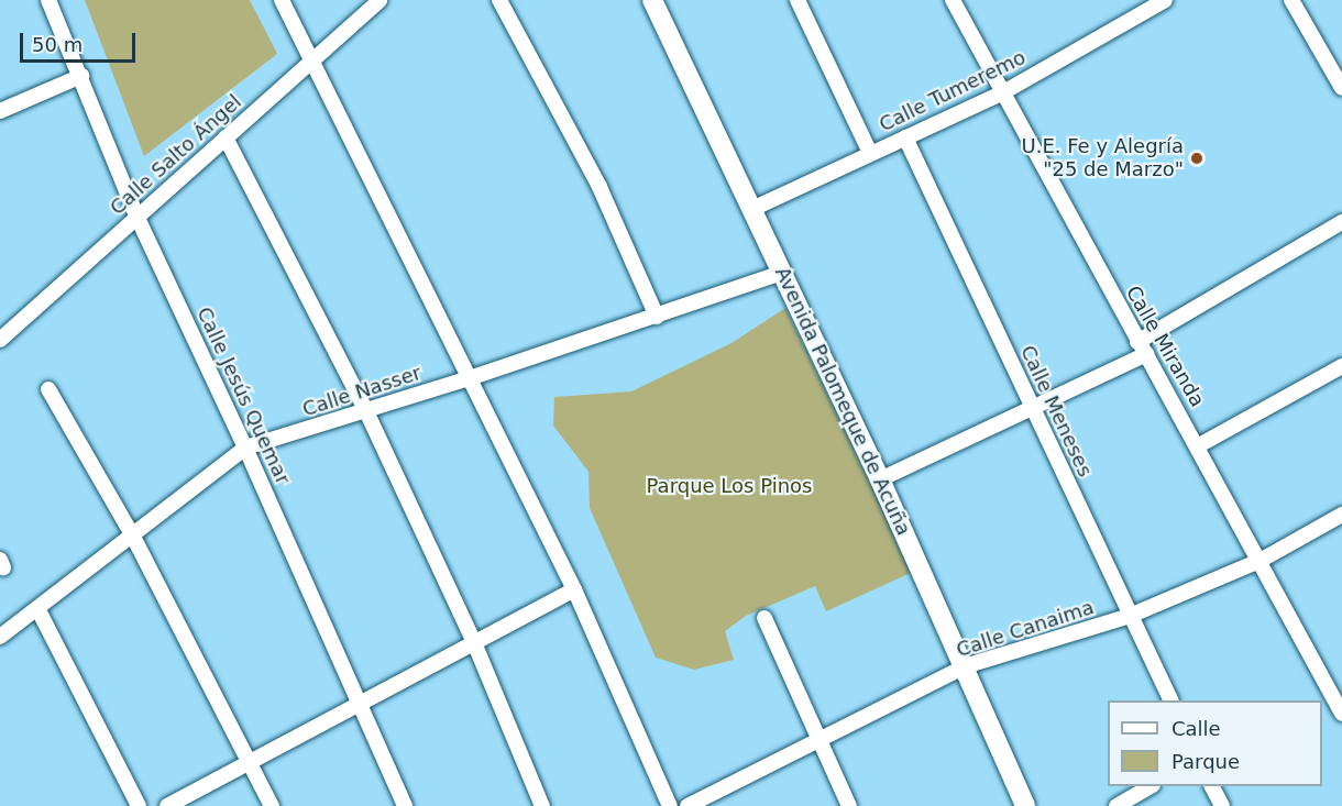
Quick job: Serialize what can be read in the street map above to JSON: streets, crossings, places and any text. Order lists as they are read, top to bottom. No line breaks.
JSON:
{"streets":{"street":["Calle Tumeremo","Calle Salto Ángel","Calle Miranda","Calle Nasser","Calle Jesús Quemar","Avenida Palomeque de Acuña","Calle Meneses","Calle Canaima"]},"crossings":[["Calle Tumeremo","Calle Miranda"],["Calle Tumeremo","Avenida Palomeque de Acuña"],["Calle Tumeremo","Calle Meneses"],["Calle Salto Ángel","Calle Jesús Quemar"],["Calle Miranda","Calle Canaima"],["Calle Nasser","Calle Jesús Quemar"],["Calle Nasser","Avenida Palomeque de Acuña"],["Avenida Palomeque de Acuña","Calle Canaima"],["Calle Meneses","Calle Canaima"]],"parks":["Parque Los Pinos"],"places":["U.E. Fe y Alegría \"25 de Marzo\""],"legend":["Calle","Parque"],"scale_bar":"50 m"}
